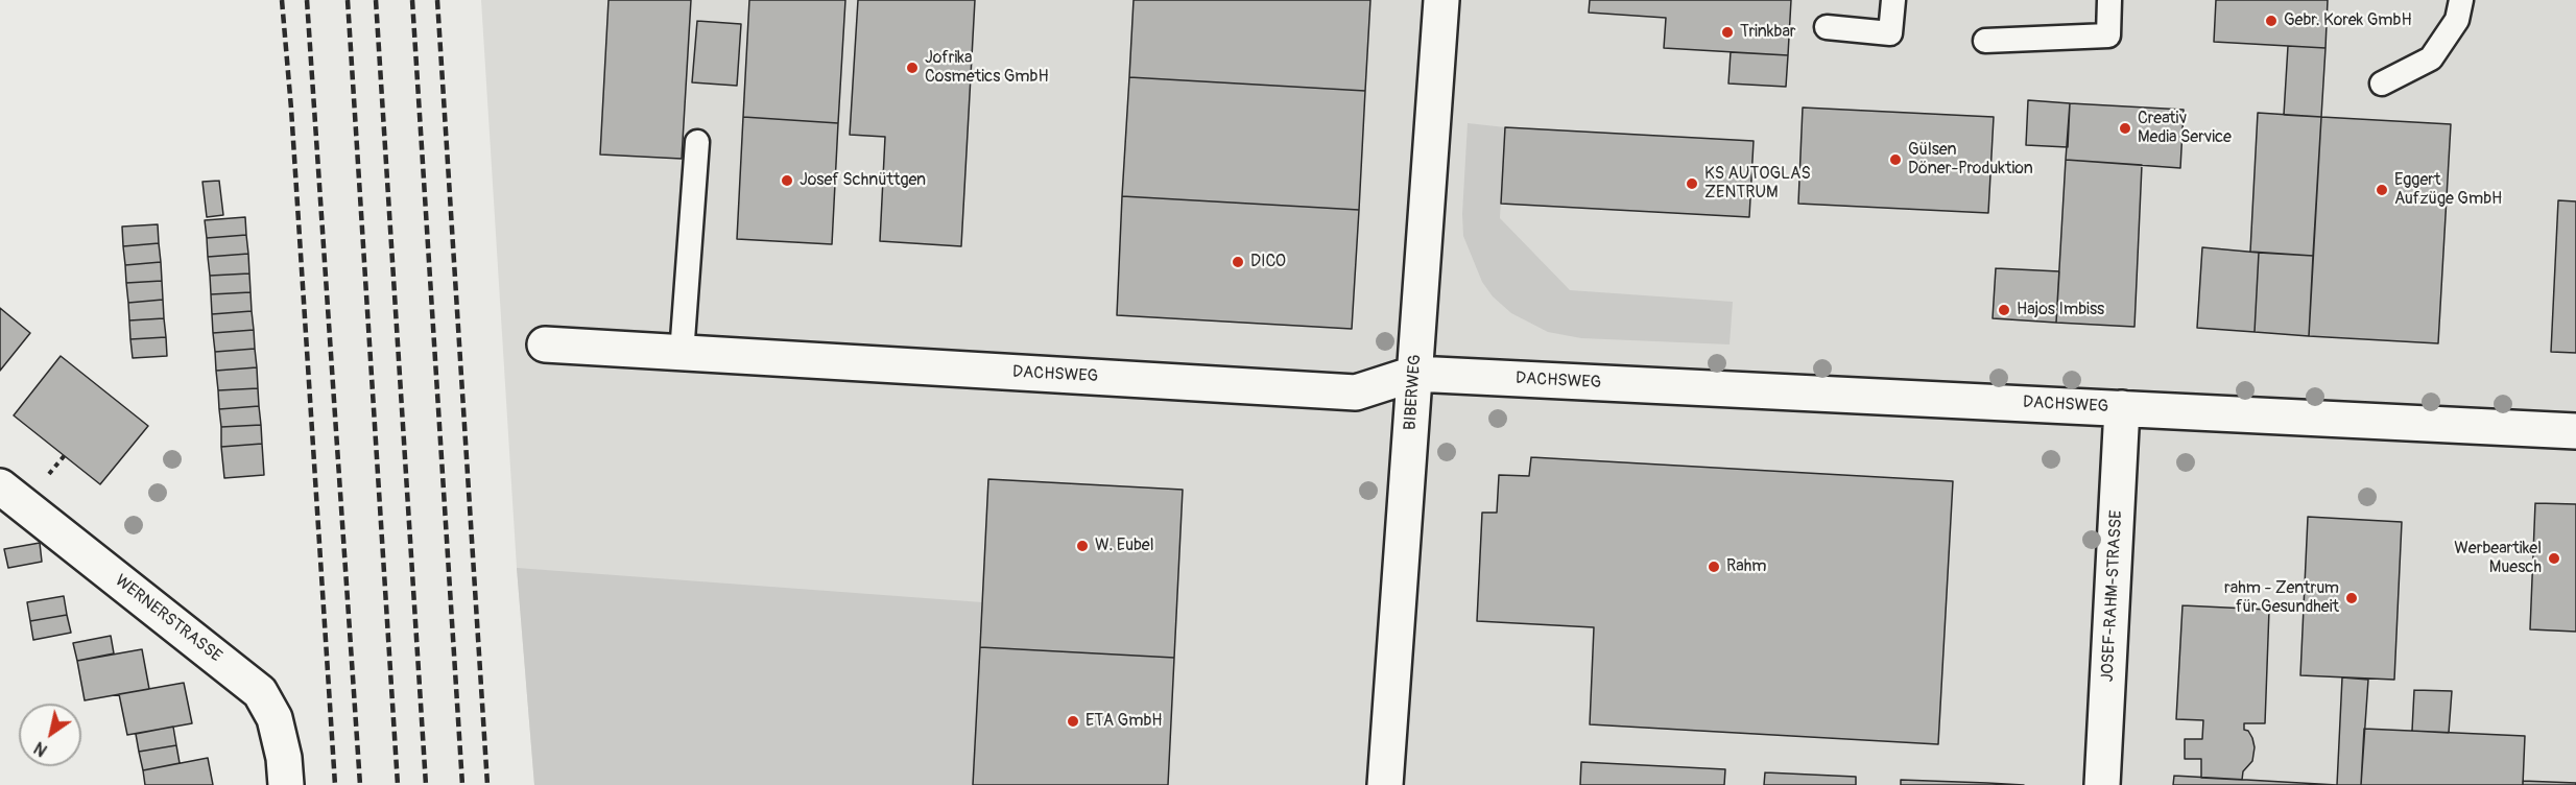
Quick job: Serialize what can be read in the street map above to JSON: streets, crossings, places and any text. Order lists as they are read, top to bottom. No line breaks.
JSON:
{"streets":{"street":["DACHSWEG","BIBERWEG","JOSEF-RAHM-STRASSE","WERNERSTRASSE"]},"crossings":[["DACHSWEG","BIBERWEG"],["DACHSWEG","JOSEF-RAHM-STRASSE"]],"places":["Gebr. Korek GmbH","Trinkbar","Jofrika Cosmetics GmbH","Creativ Media Service","Gülsen Döner-Produktion","Josef Schnüttgen","KS AUTOGLAS ZENTRUM","Eggert Aufzüge GmbH","DICO","Hajos Imbiss","W. Eubel","Werbeartikel Muesch","Rahm","rahm - Zentrum für Gesundheit","ETA GmbH"],"north":"bottom left"}
